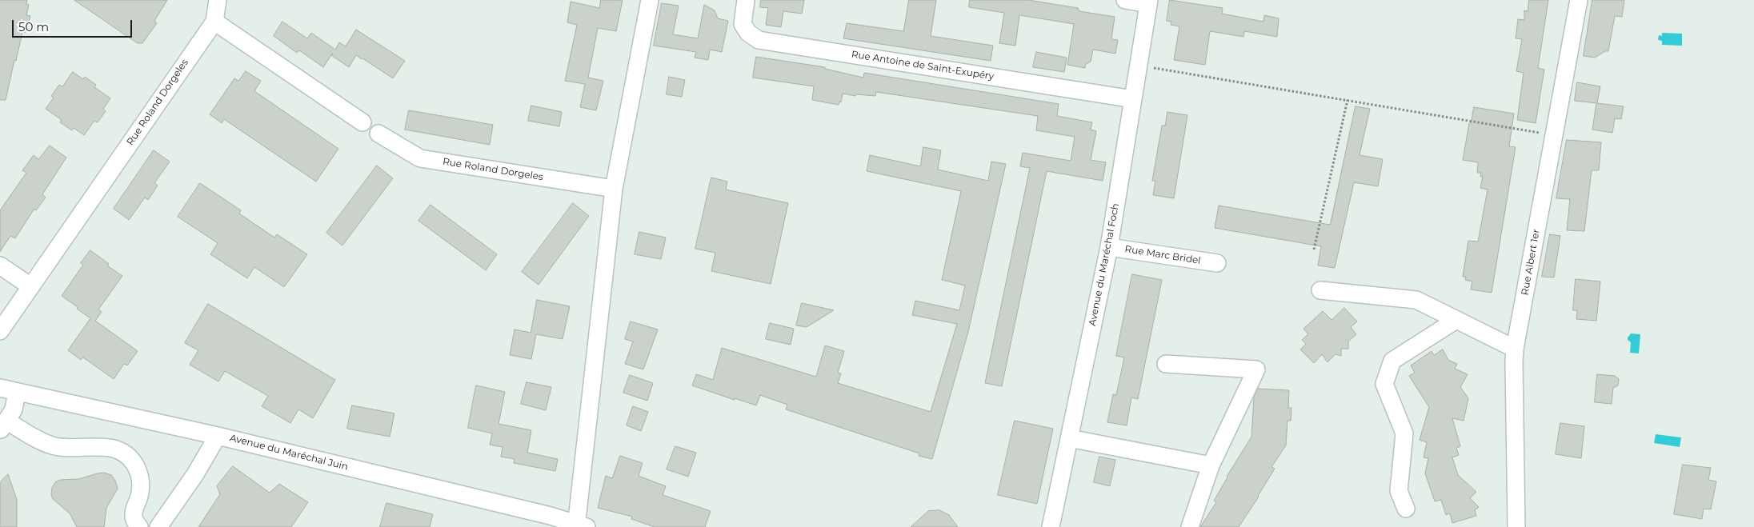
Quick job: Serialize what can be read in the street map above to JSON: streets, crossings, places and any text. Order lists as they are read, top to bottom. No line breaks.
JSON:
{"streets":{"street":["Rue Antoine de Saint-Exupéry","Rue Roland Dorgeles","Rue Marc Bridel","Rue Albert 1er","Avenue du Maréchal Foch","Avenue du Maréchal Juin"]},"crossings":[["Rue Antoine de Saint-Exupéry","Avenue du Maréchal Foch"],["Rue Marc Bridel","Avenue du Maréchal Foch"]],"scale_bar":"50 m"}
